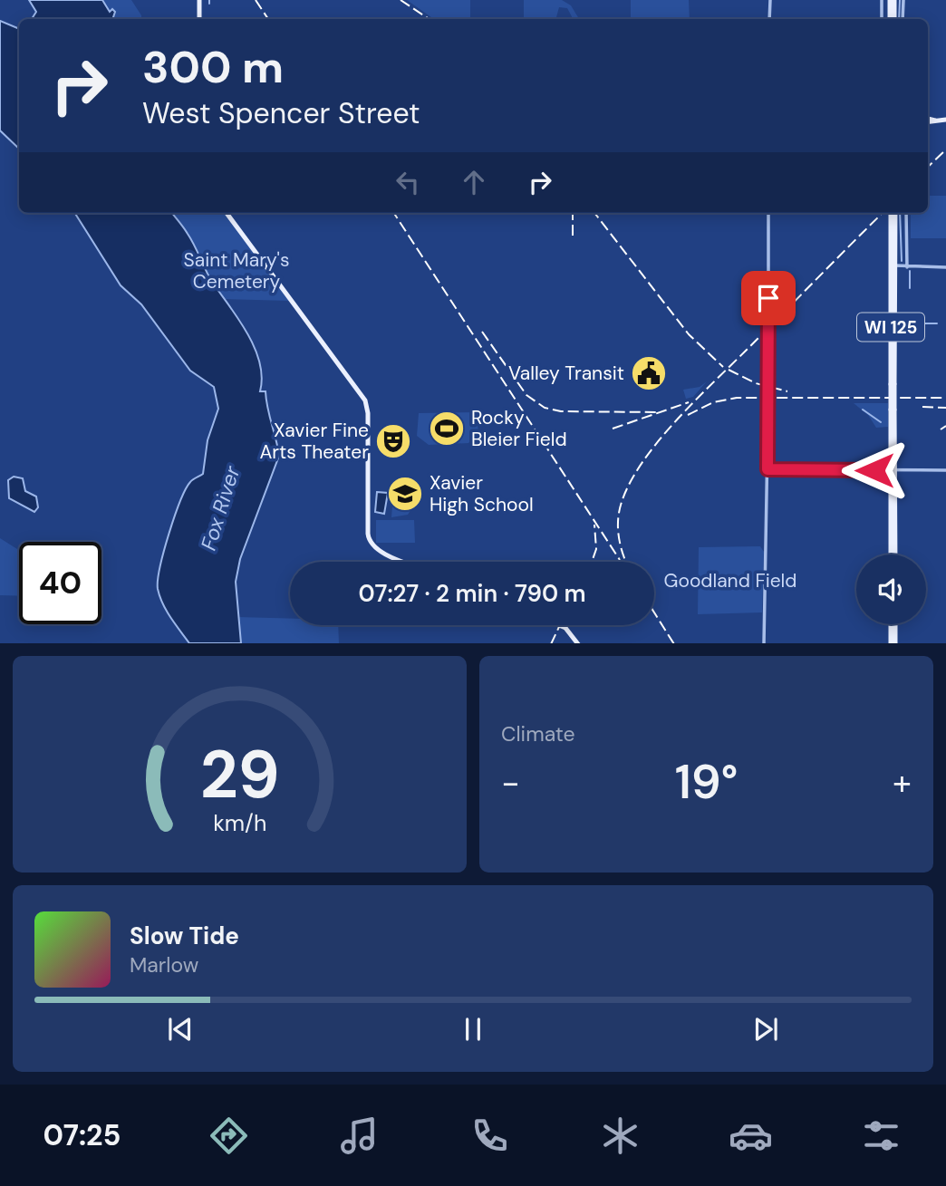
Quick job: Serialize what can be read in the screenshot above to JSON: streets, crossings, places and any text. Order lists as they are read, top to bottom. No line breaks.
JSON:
{"streets":{"main road":["WI 125"]},"water":["Fox River"],"parks":["Saint Mary's Cemetery","Goodland Field"],"places":{"public building":["Valley Transit"],"sports":["Rocky Bleier Field"],"theatre":["Xavier Fine Arts Theater"],"school or university":["Xavier High School"]},"page":{"turn":["300 m","West Spencer Street"],"limit":"40","trip":"07:27 · 2 min · 790 m","tile":"Climate","heat":["−","19°","+"],"song":["Slow Tide","Marlow"],"tabs":"07:25","gauge":["29","km/h"]}}
